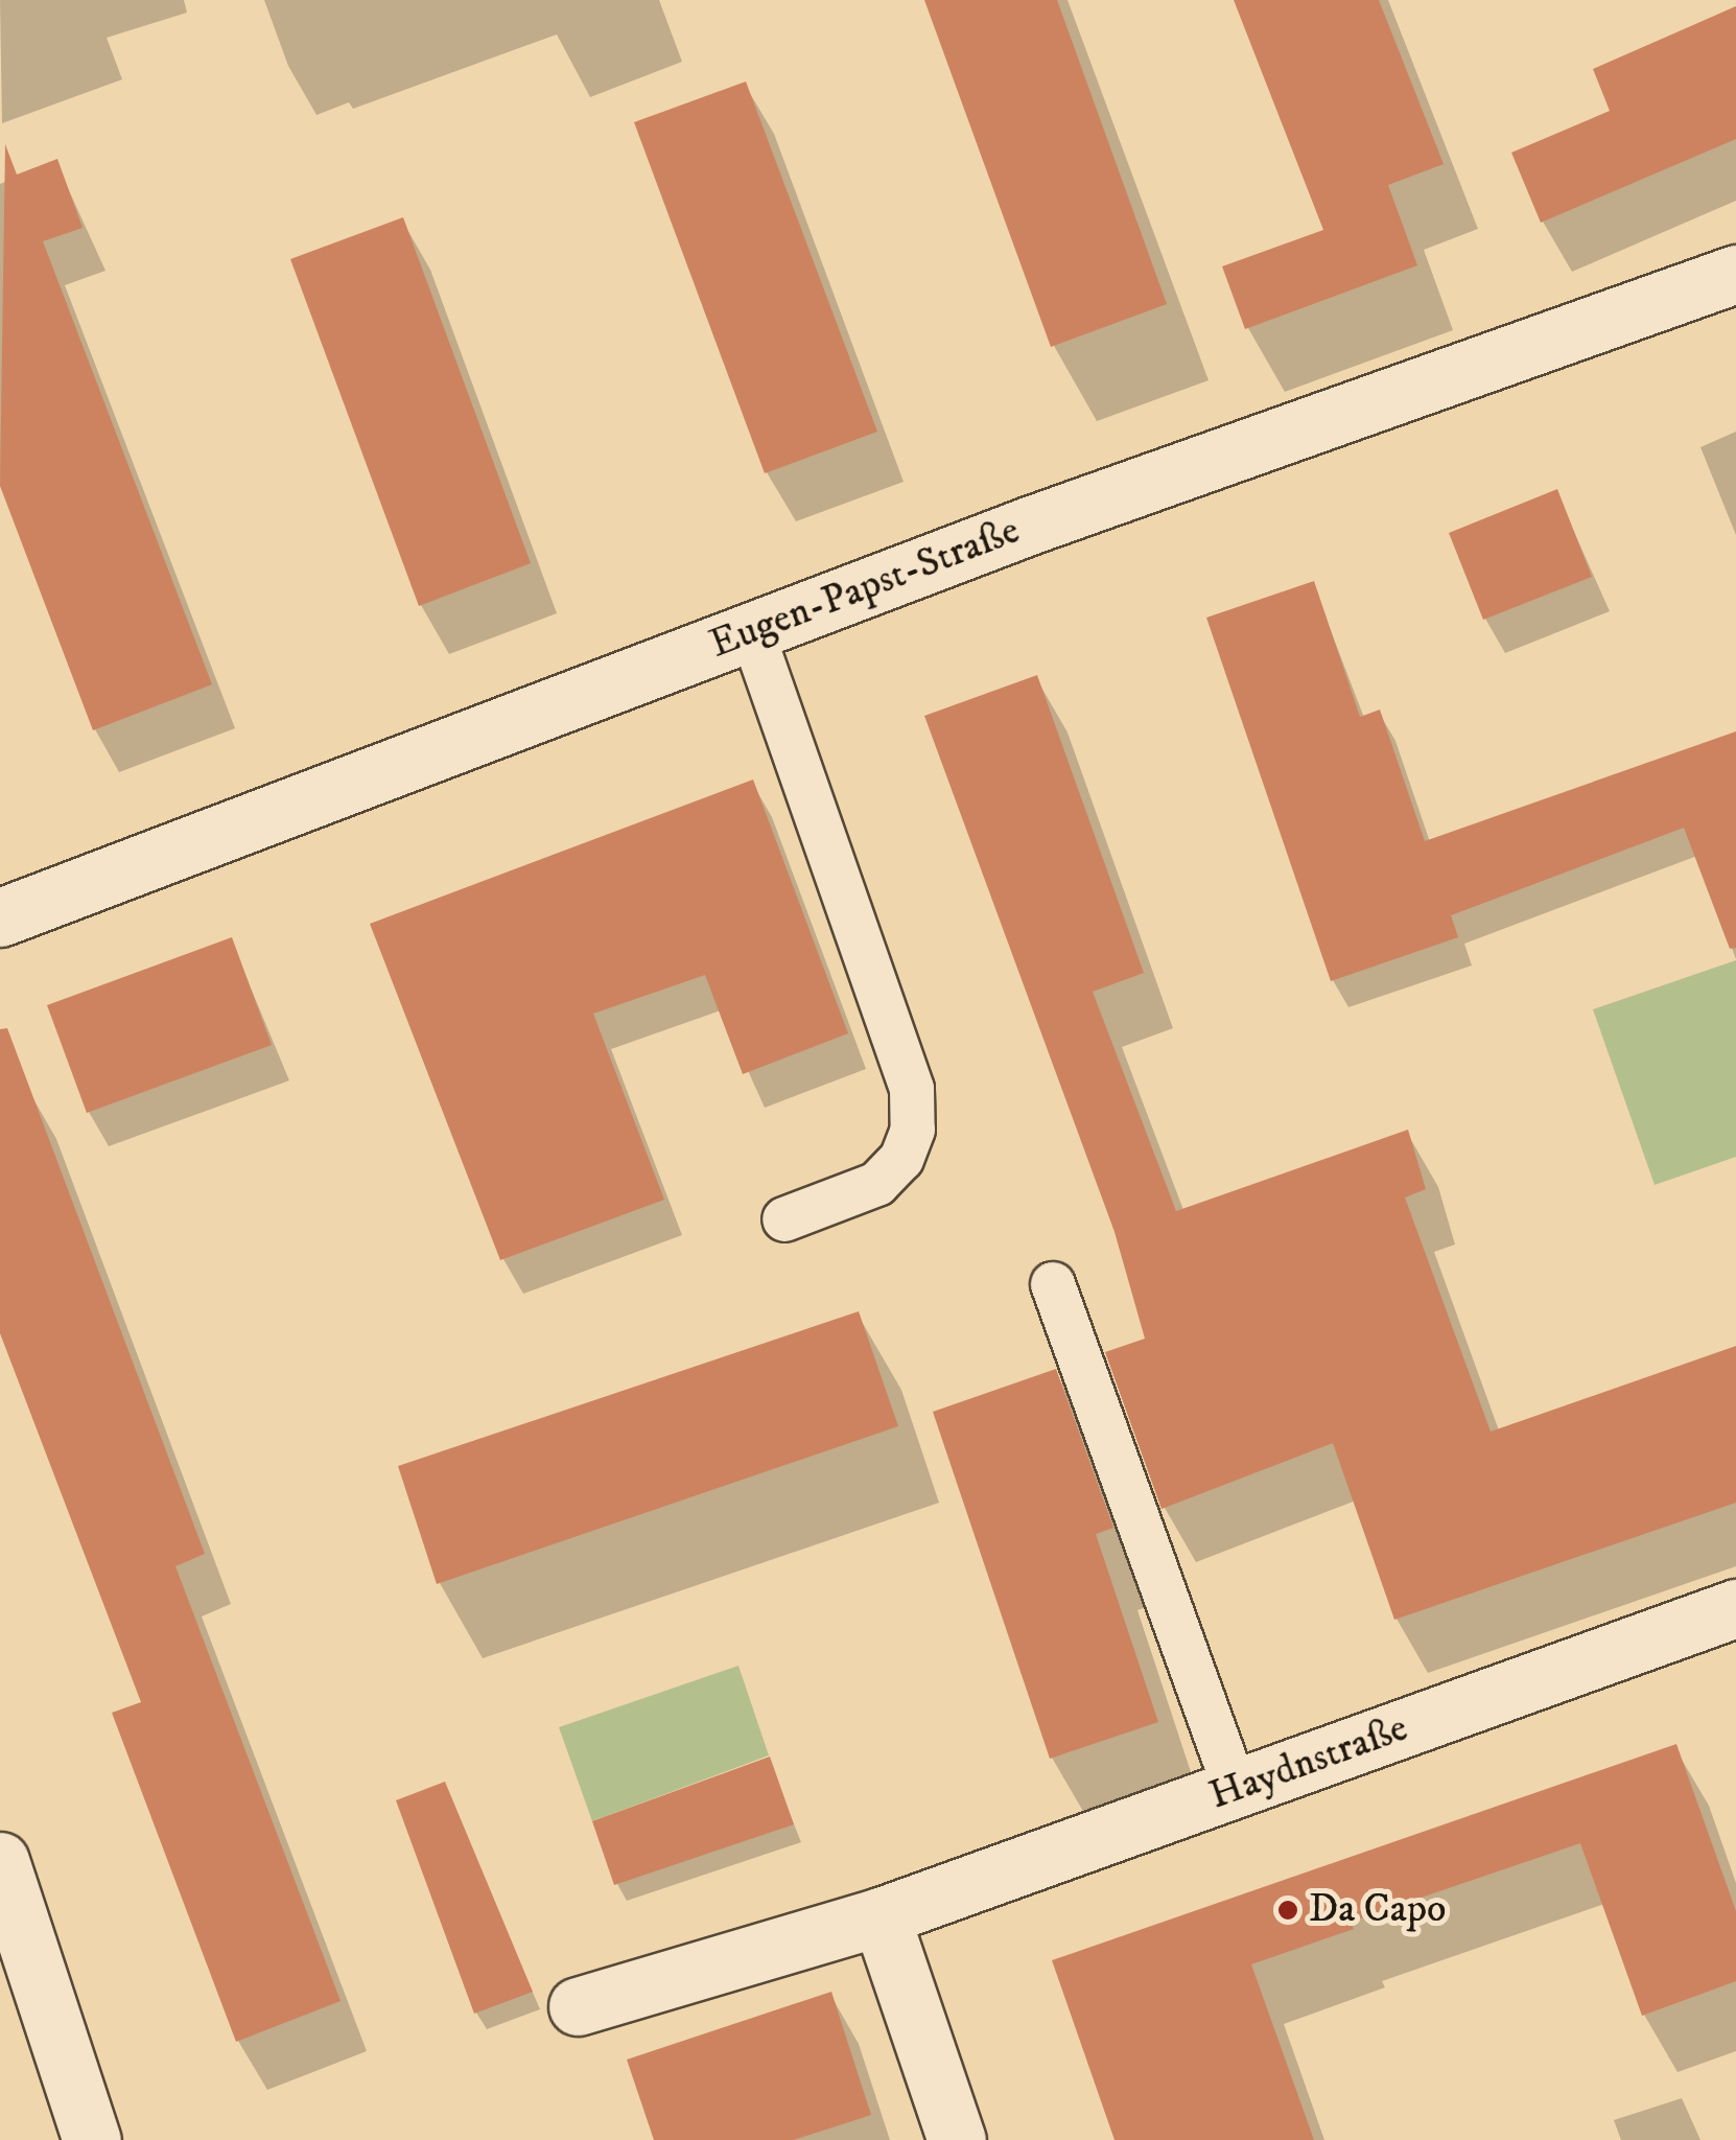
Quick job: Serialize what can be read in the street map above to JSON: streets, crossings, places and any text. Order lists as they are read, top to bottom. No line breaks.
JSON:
{"streets":{"street":["Eugen-Papst-Straße","Haydnstraße"]},"places":["Da Capo"]}
